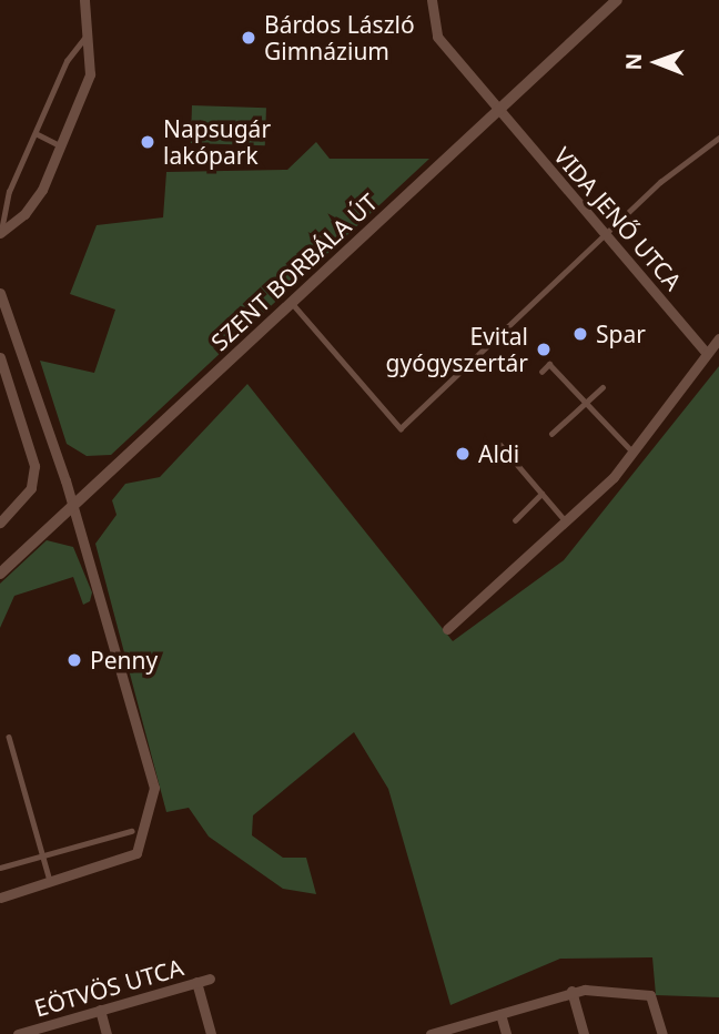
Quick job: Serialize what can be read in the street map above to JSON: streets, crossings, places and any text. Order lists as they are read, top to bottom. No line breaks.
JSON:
{"streets":{"street":["VIDA JENŐ UTCA","SZENT BORBÁLA ÚT","EÖTVÖS UTCA"]},"crossings":[["VIDA JENŐ UTCA","SZENT BORBÁLA ÚT"]],"places":["Bárdos László Gimnázium","Napsugár lakópark","Spar","Evital gyógyszertár","Aldi","Penny"],"north":"left"}
